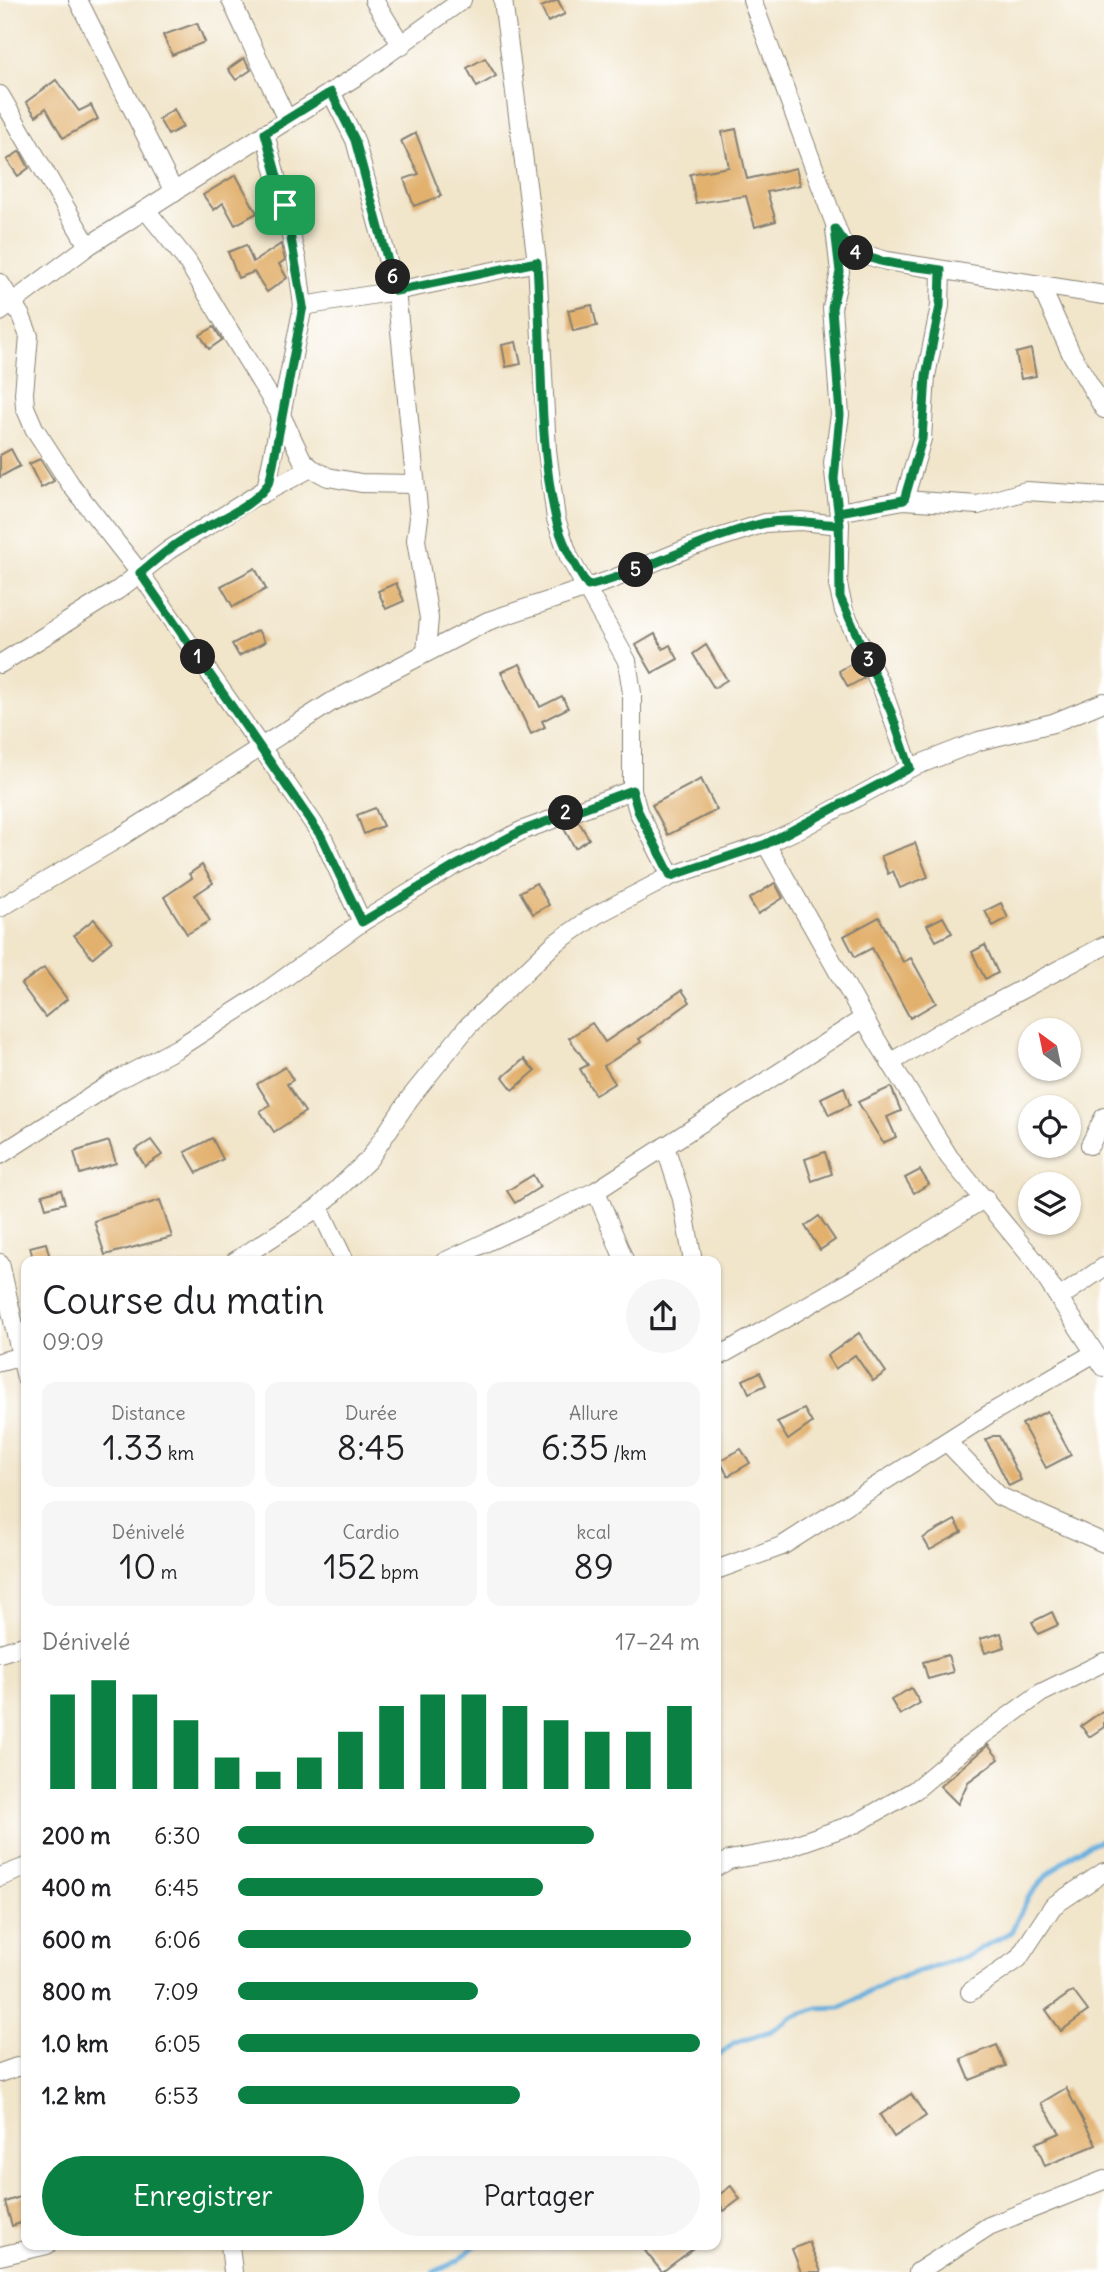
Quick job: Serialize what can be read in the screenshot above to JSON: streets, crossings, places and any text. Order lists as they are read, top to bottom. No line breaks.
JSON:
{"north":"top left","page":{"pins":["4","6","5","1","3","2"],"heading":["Course du matin","09:09"],"stats":[["Distance","1.33 km"],["Durée","8:45"],["Allure","6:35 /km"],["Dénivelé","10 m"],["Cardio","152 bpm"],["kcal","89"]],"chart":["Dénivelé","17–24 m"],"list":[{"name":"200 m","note":"6:30"},{"name":"400 m","note":"6:45"},{"name":"600 m","note":"6:06"},{"name":"800 m","note":"7:09"},{"name":"1.0 km","note":"6:05"},{"name":"1.2 km","note":"6:53"}],"buttons":["Enregistrer","Partager"]}}
